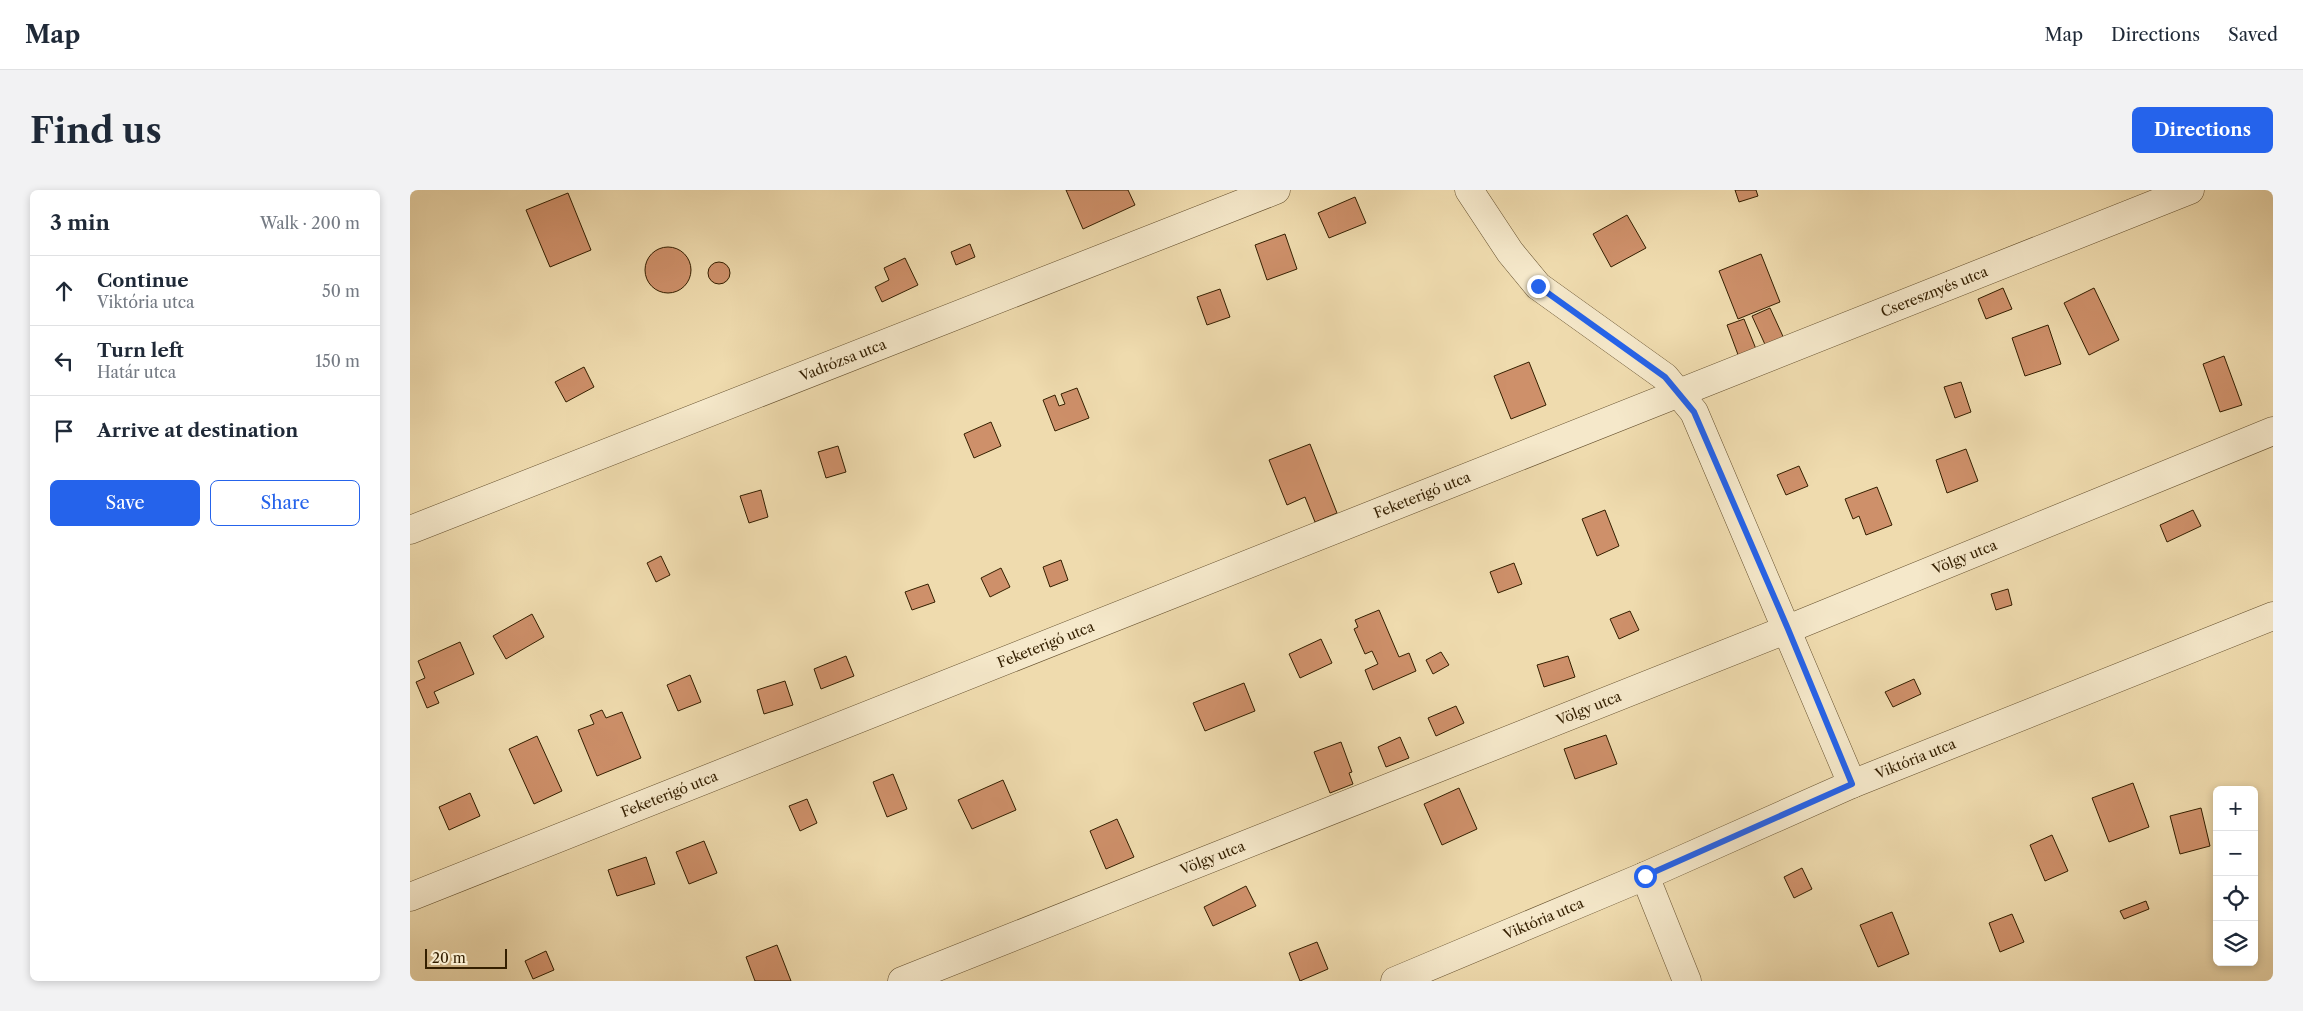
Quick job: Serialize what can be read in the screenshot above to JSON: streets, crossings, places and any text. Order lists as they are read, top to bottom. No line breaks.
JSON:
{"streets":{"street":["Cseresznyés utca","Vadrózsa utca","Feketerigó utca","Völgy utca","Viktória utca"]},"crossings":[["Cseresznyés utca","Feketerigó utca"]],"scale_bar":"20 m","page":{"header":"Map","nav":["Map","Directions","Saved"],"buttons":["Directions",["Save","Share"]],"title":"Find us","heading":["3 min","Walk · 200 m"],"list":[["Continue","Viktória utca","50 m"],["Turn left","Határ utca","150 m"],"Arrive at destination"],"map_buttons":["+","−"],"scale":"20 m"}}
